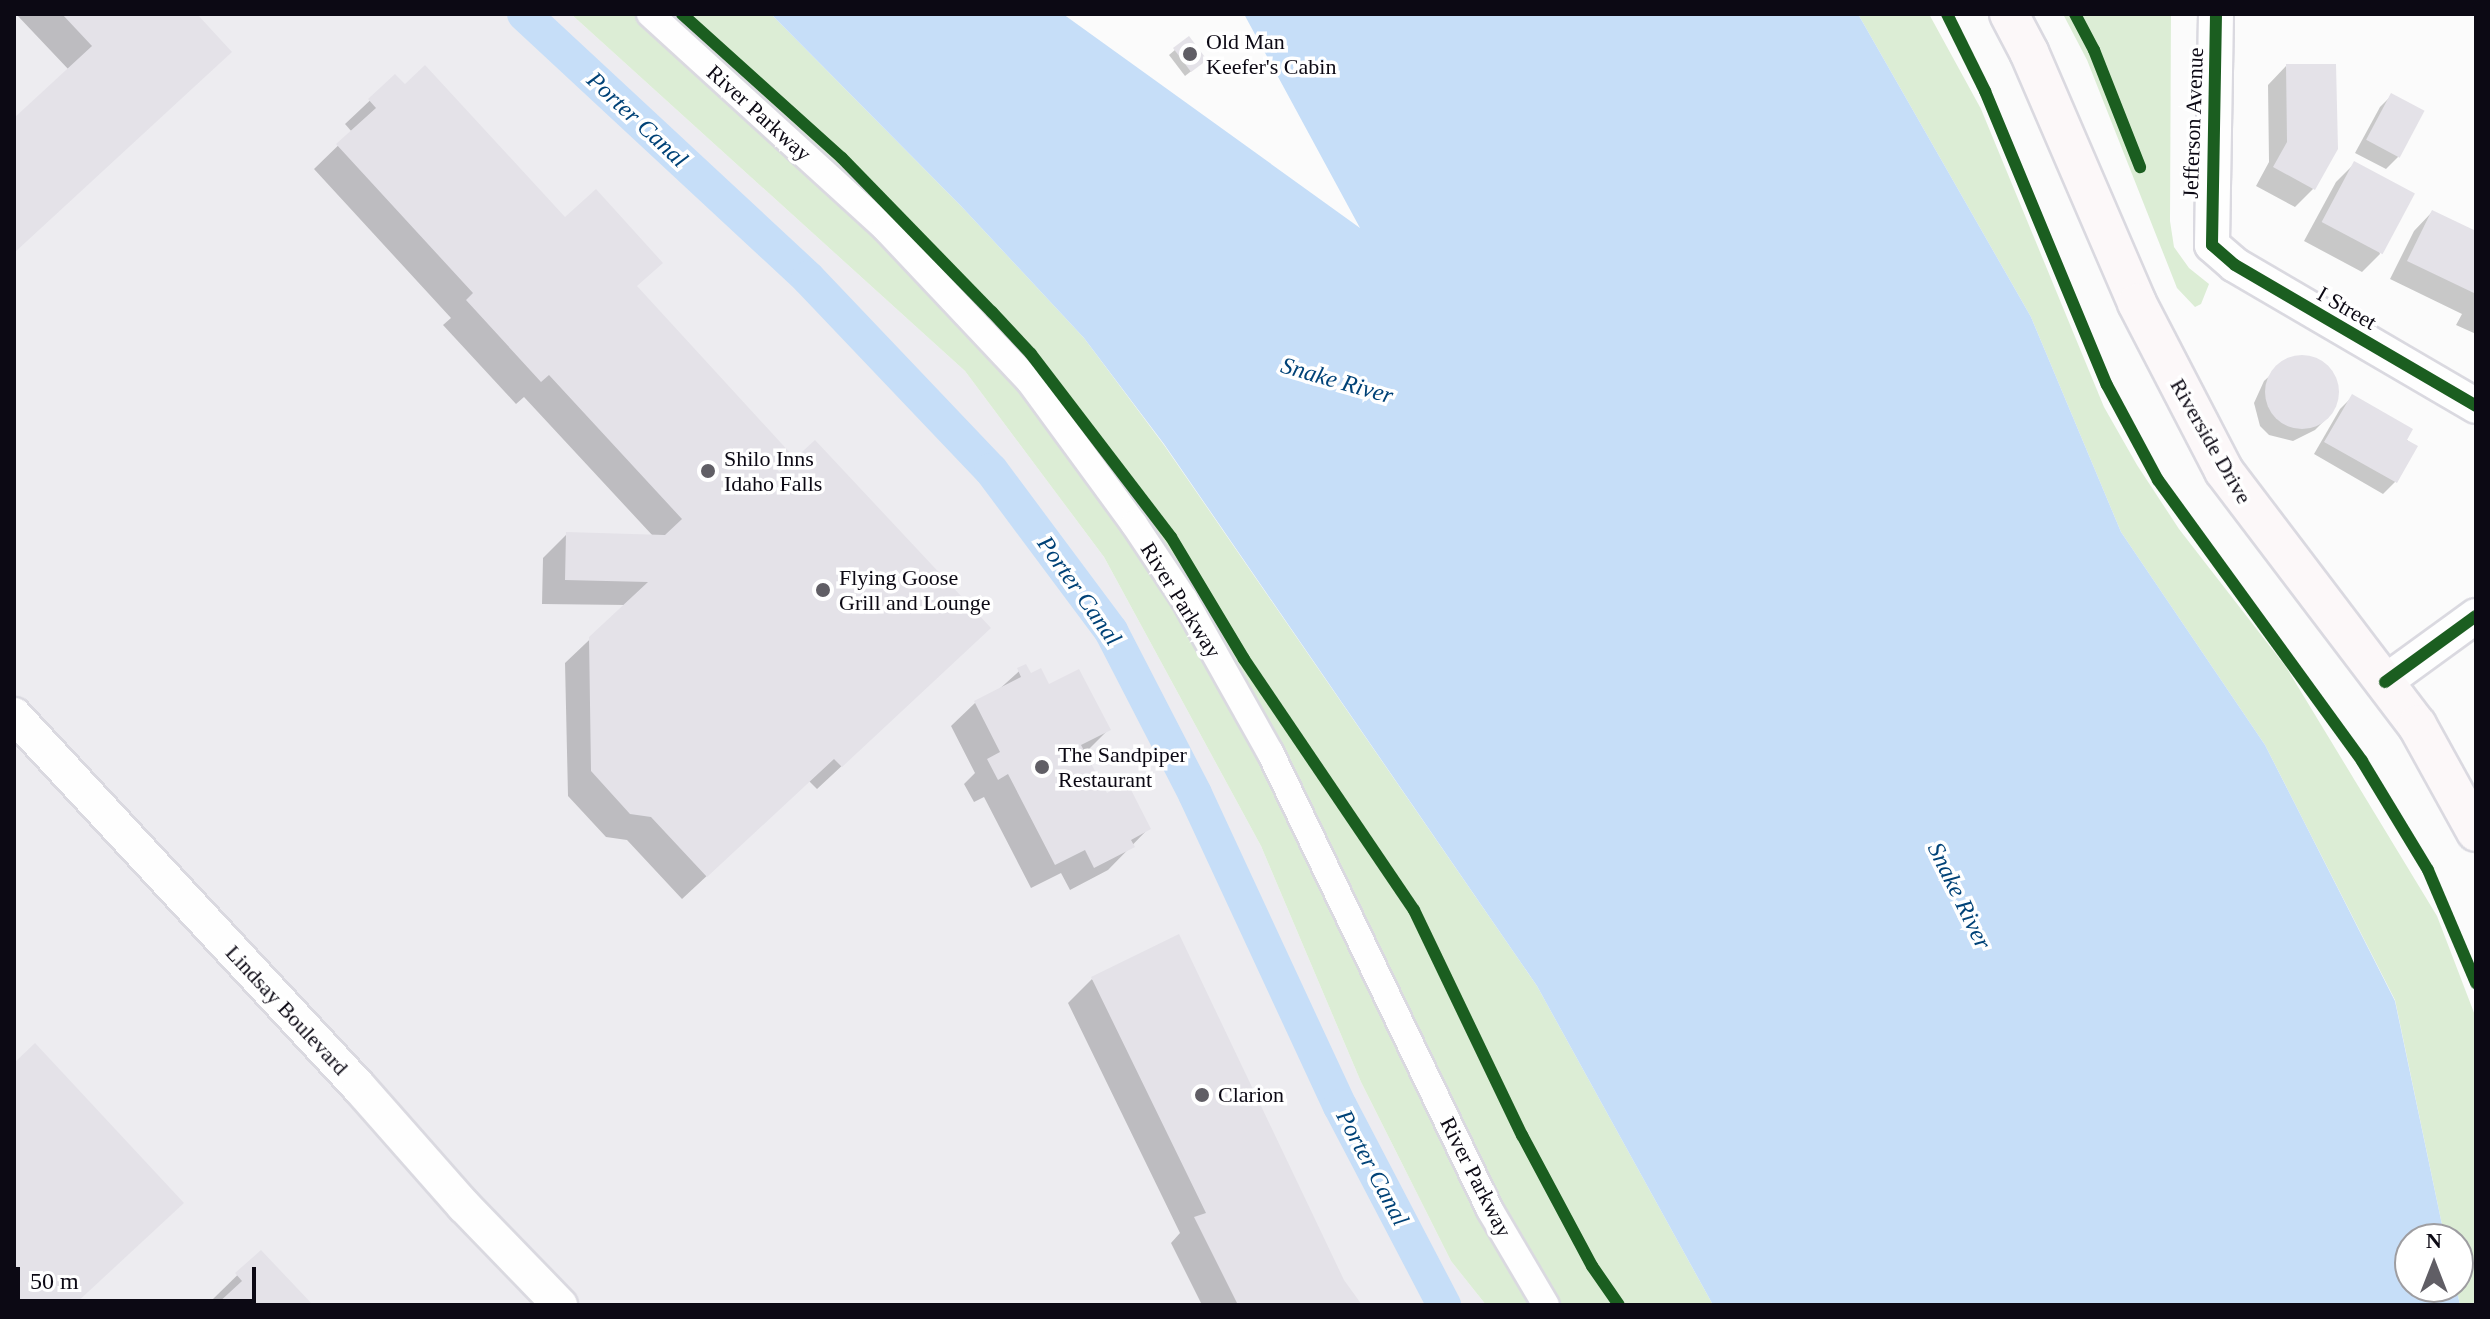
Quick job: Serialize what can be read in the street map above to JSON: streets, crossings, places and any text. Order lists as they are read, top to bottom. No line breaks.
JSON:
{"streets":{"main road":["Riverside Drive"],"street":["River Parkway","Jefferson Avenue","I Street","Lindsay Boulevard"]},"crossings":[["Jefferson Avenue","I Street"]],"water":["Porter Canal","Snake River"],"places":["Old Man Keefer's Cabin","Shilo Inns Idaho Falls","Flying Goose Grill and Lounge","The Sandpiper Restaurant","Clarion"],"scale_bar":"50 m","north":"top"}
